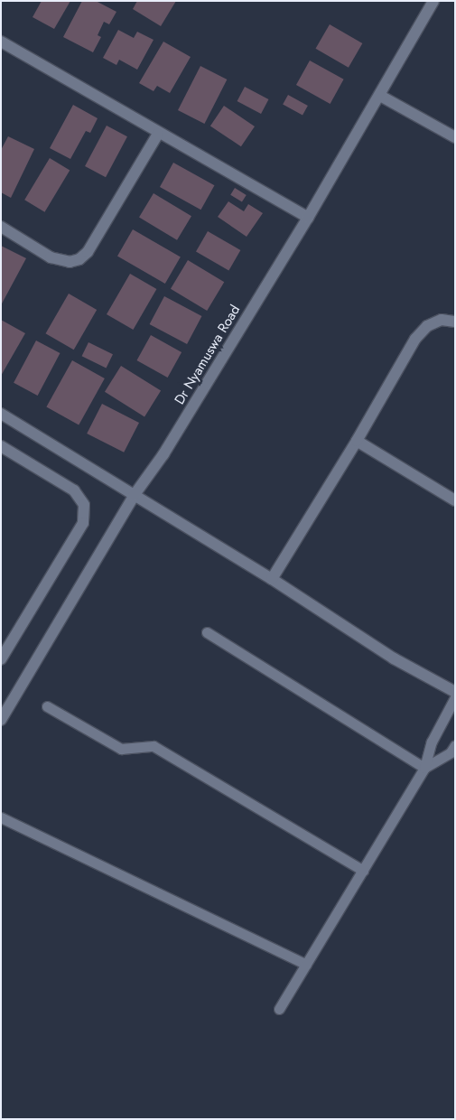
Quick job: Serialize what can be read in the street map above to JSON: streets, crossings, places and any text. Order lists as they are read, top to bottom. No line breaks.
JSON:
{"streets":{"street":["Dr Nyamuswa Road"]}}
